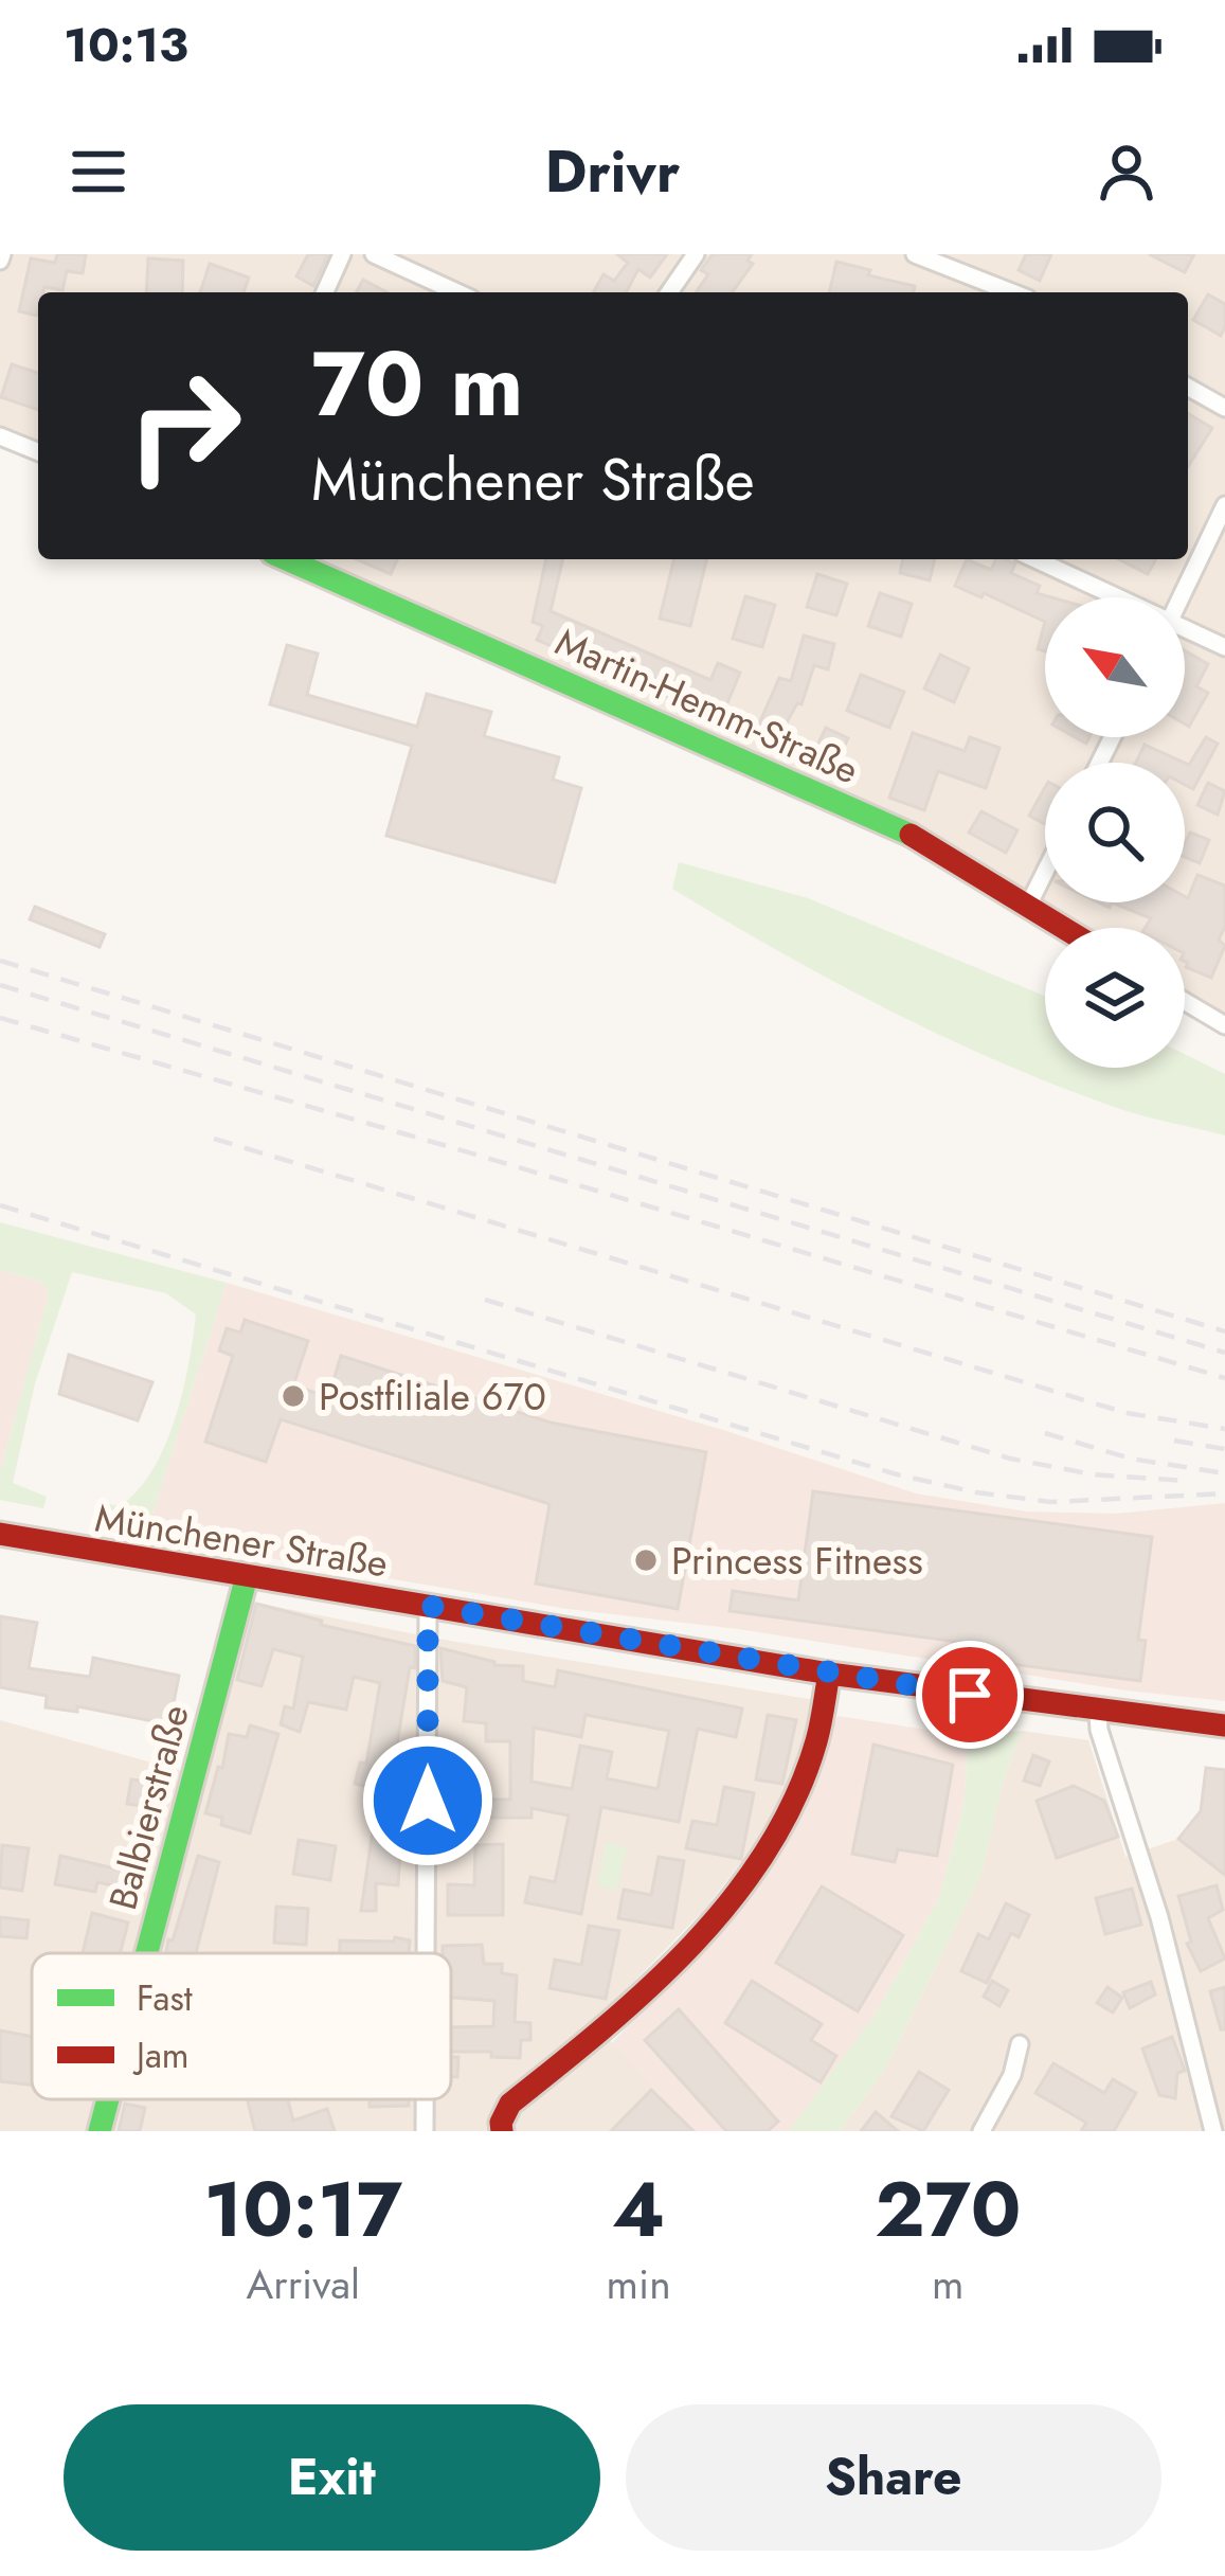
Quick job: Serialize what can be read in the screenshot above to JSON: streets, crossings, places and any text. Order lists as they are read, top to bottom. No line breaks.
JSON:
{"streets":{"street":["Martin-Hemm-Straße","Münchener Straße","Balbierstraße"]},"crossings":[["Münchener Straße","Balbierstraße"]],"places":["Postfiliale 670","Princess Fitness"],"legend":["Fast","Jam"],"north":"top left","page":{"status":"10:13","header":"Drivr","turn":["70 m","Münchener Straße"],"eta":["10:17","Arrival","4","min","270","m"],"buttons":["Exit","Share"]}}
